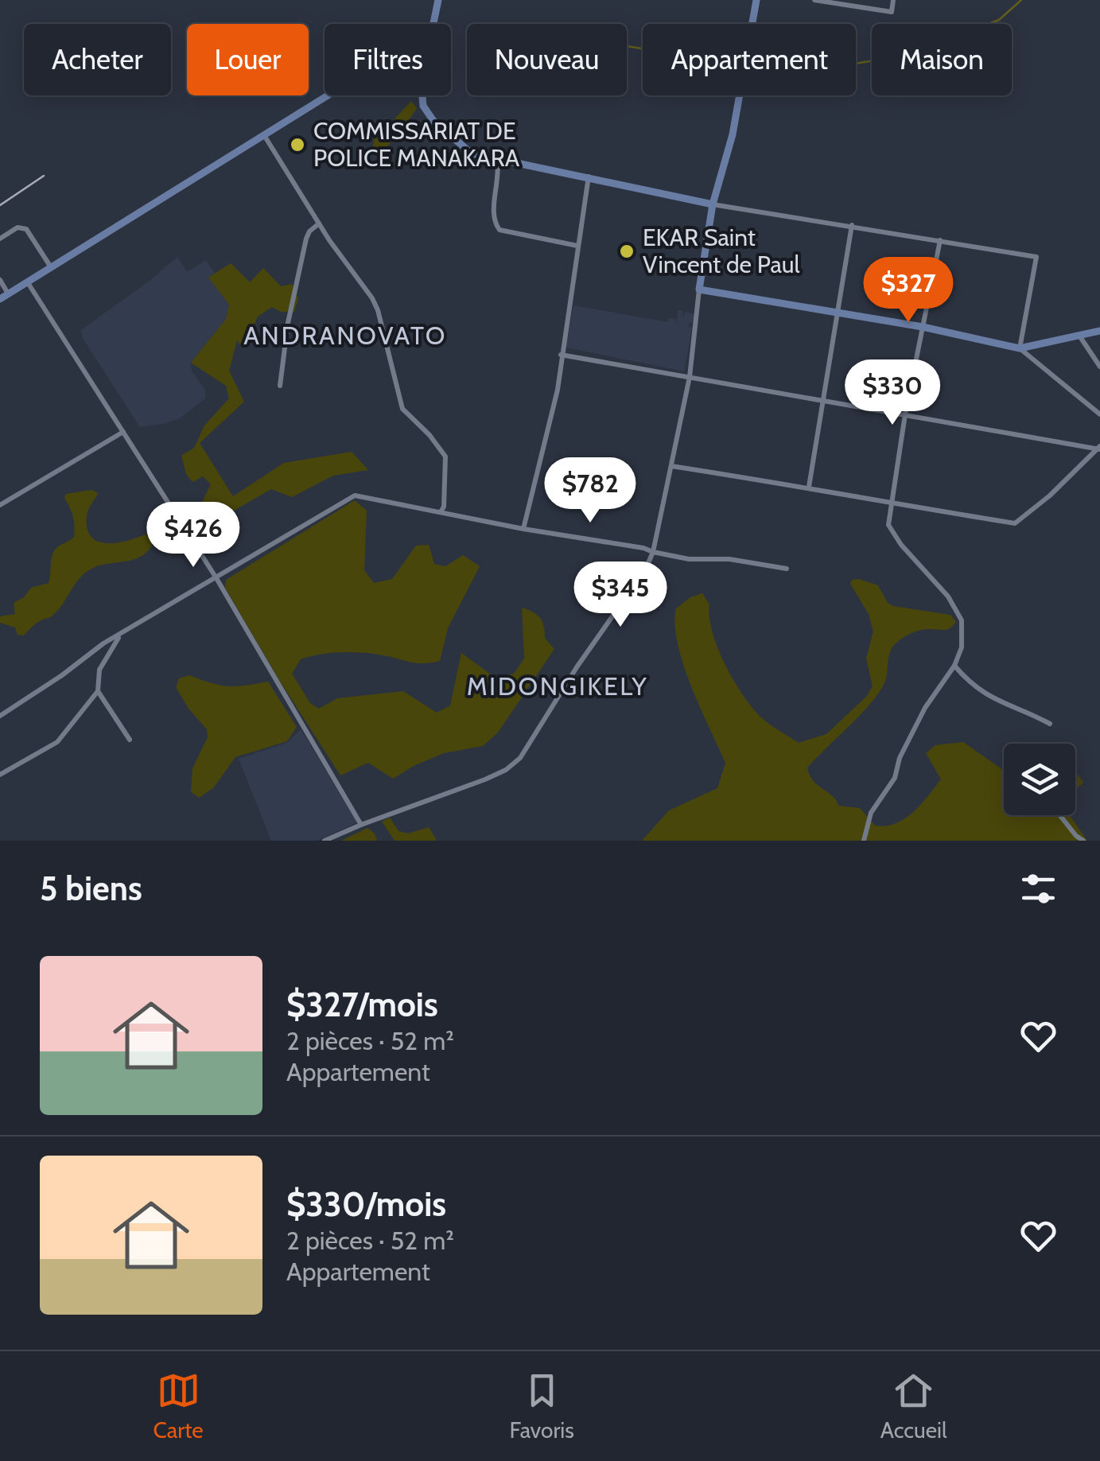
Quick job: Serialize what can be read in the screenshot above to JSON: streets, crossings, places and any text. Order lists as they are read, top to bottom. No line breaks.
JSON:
{"districts":["ANDRANOVATO","MIDONGIKELY"],"places":["COMMISSARIAT DE POLICE MANAKARA","EKAR Saint Vincent de Paul"],"page":{"chip":["Acheter","Louer","Filtres","Nouveau","Appartement","Maison"],"price":["$327","$330","$782","$426","$345"],"heading":"5 biens","list":[{"name":"$327/mois","note":"2 pièces · 52 m² · Appartement"},{"name":"$330/mois","note":"2 pièces · 52 m² · Appartement"}],"tabs":["Carte","Favoris","Accueil"]}}
